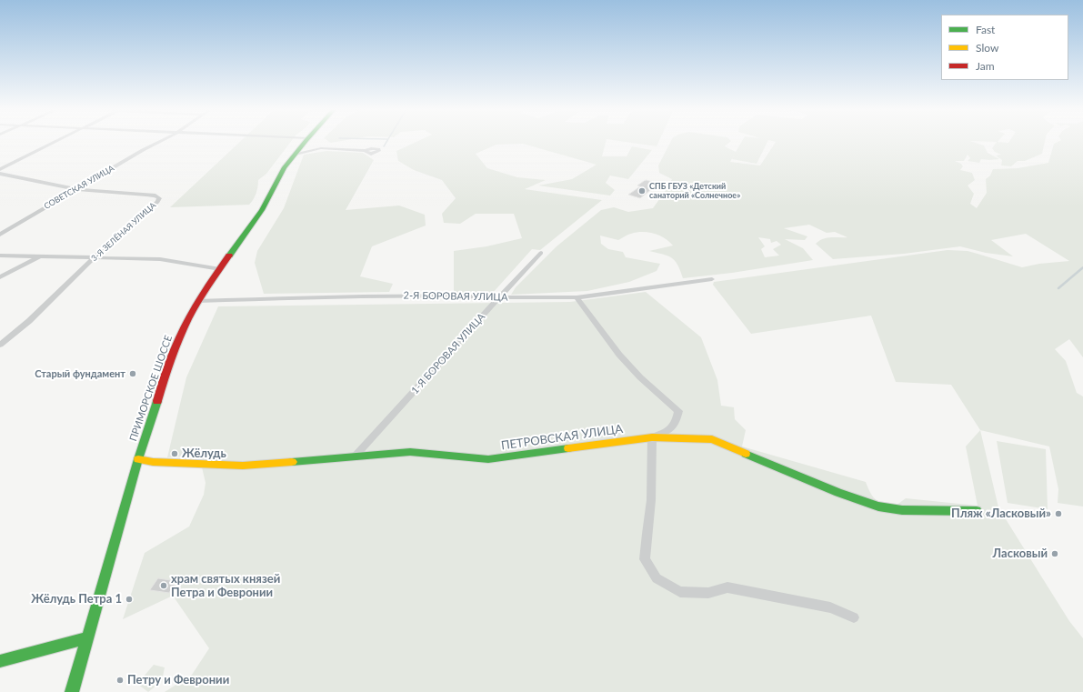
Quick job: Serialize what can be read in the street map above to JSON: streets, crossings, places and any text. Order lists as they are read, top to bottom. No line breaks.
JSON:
{"streets":{"main road":["ПРИМОРСКОЕ ШОССЕ","ПЕТРОВСКАЯ УЛИЦА"],"street":["СОВЕТСКАЯ УЛИЦА","3-Я ЗЕЛЁНАЯ УЛИЦА","2-Я БОРОВАЯ УЛИЦА","1-Я БОРОВАЯ УЛИЦА"]},"crossings":[["СОВЕТСКАЯ УЛИЦА","3-Я ЗЕЛЁНАЯ УЛИЦА"],["2-Я БОРОВАЯ УЛИЦА","1-Я БОРОВАЯ УЛИЦА"],["2-Я БОРОВАЯ УЛИЦА","ПРИМОРСКОЕ ШОССЕ"],["1-Я БОРОВАЯ УЛИЦА","ПЕТРОВСКАЯ УЛИЦА"],["ПРИМОРСКОЕ ШОССЕ","ПЕТРОВСКАЯ УЛИЦА"]],"places":["СПБ ГБУЗ «Детский санаторий «Солнечное»","Старый фундамент","Жёлудь","Пляж «Ласковый»","Ласковый","храм святых князей Петра и Февронии","Жёлудь Петра 1","Петру и Февронии"],"legend":["Fast","Slow","Jam"]}
